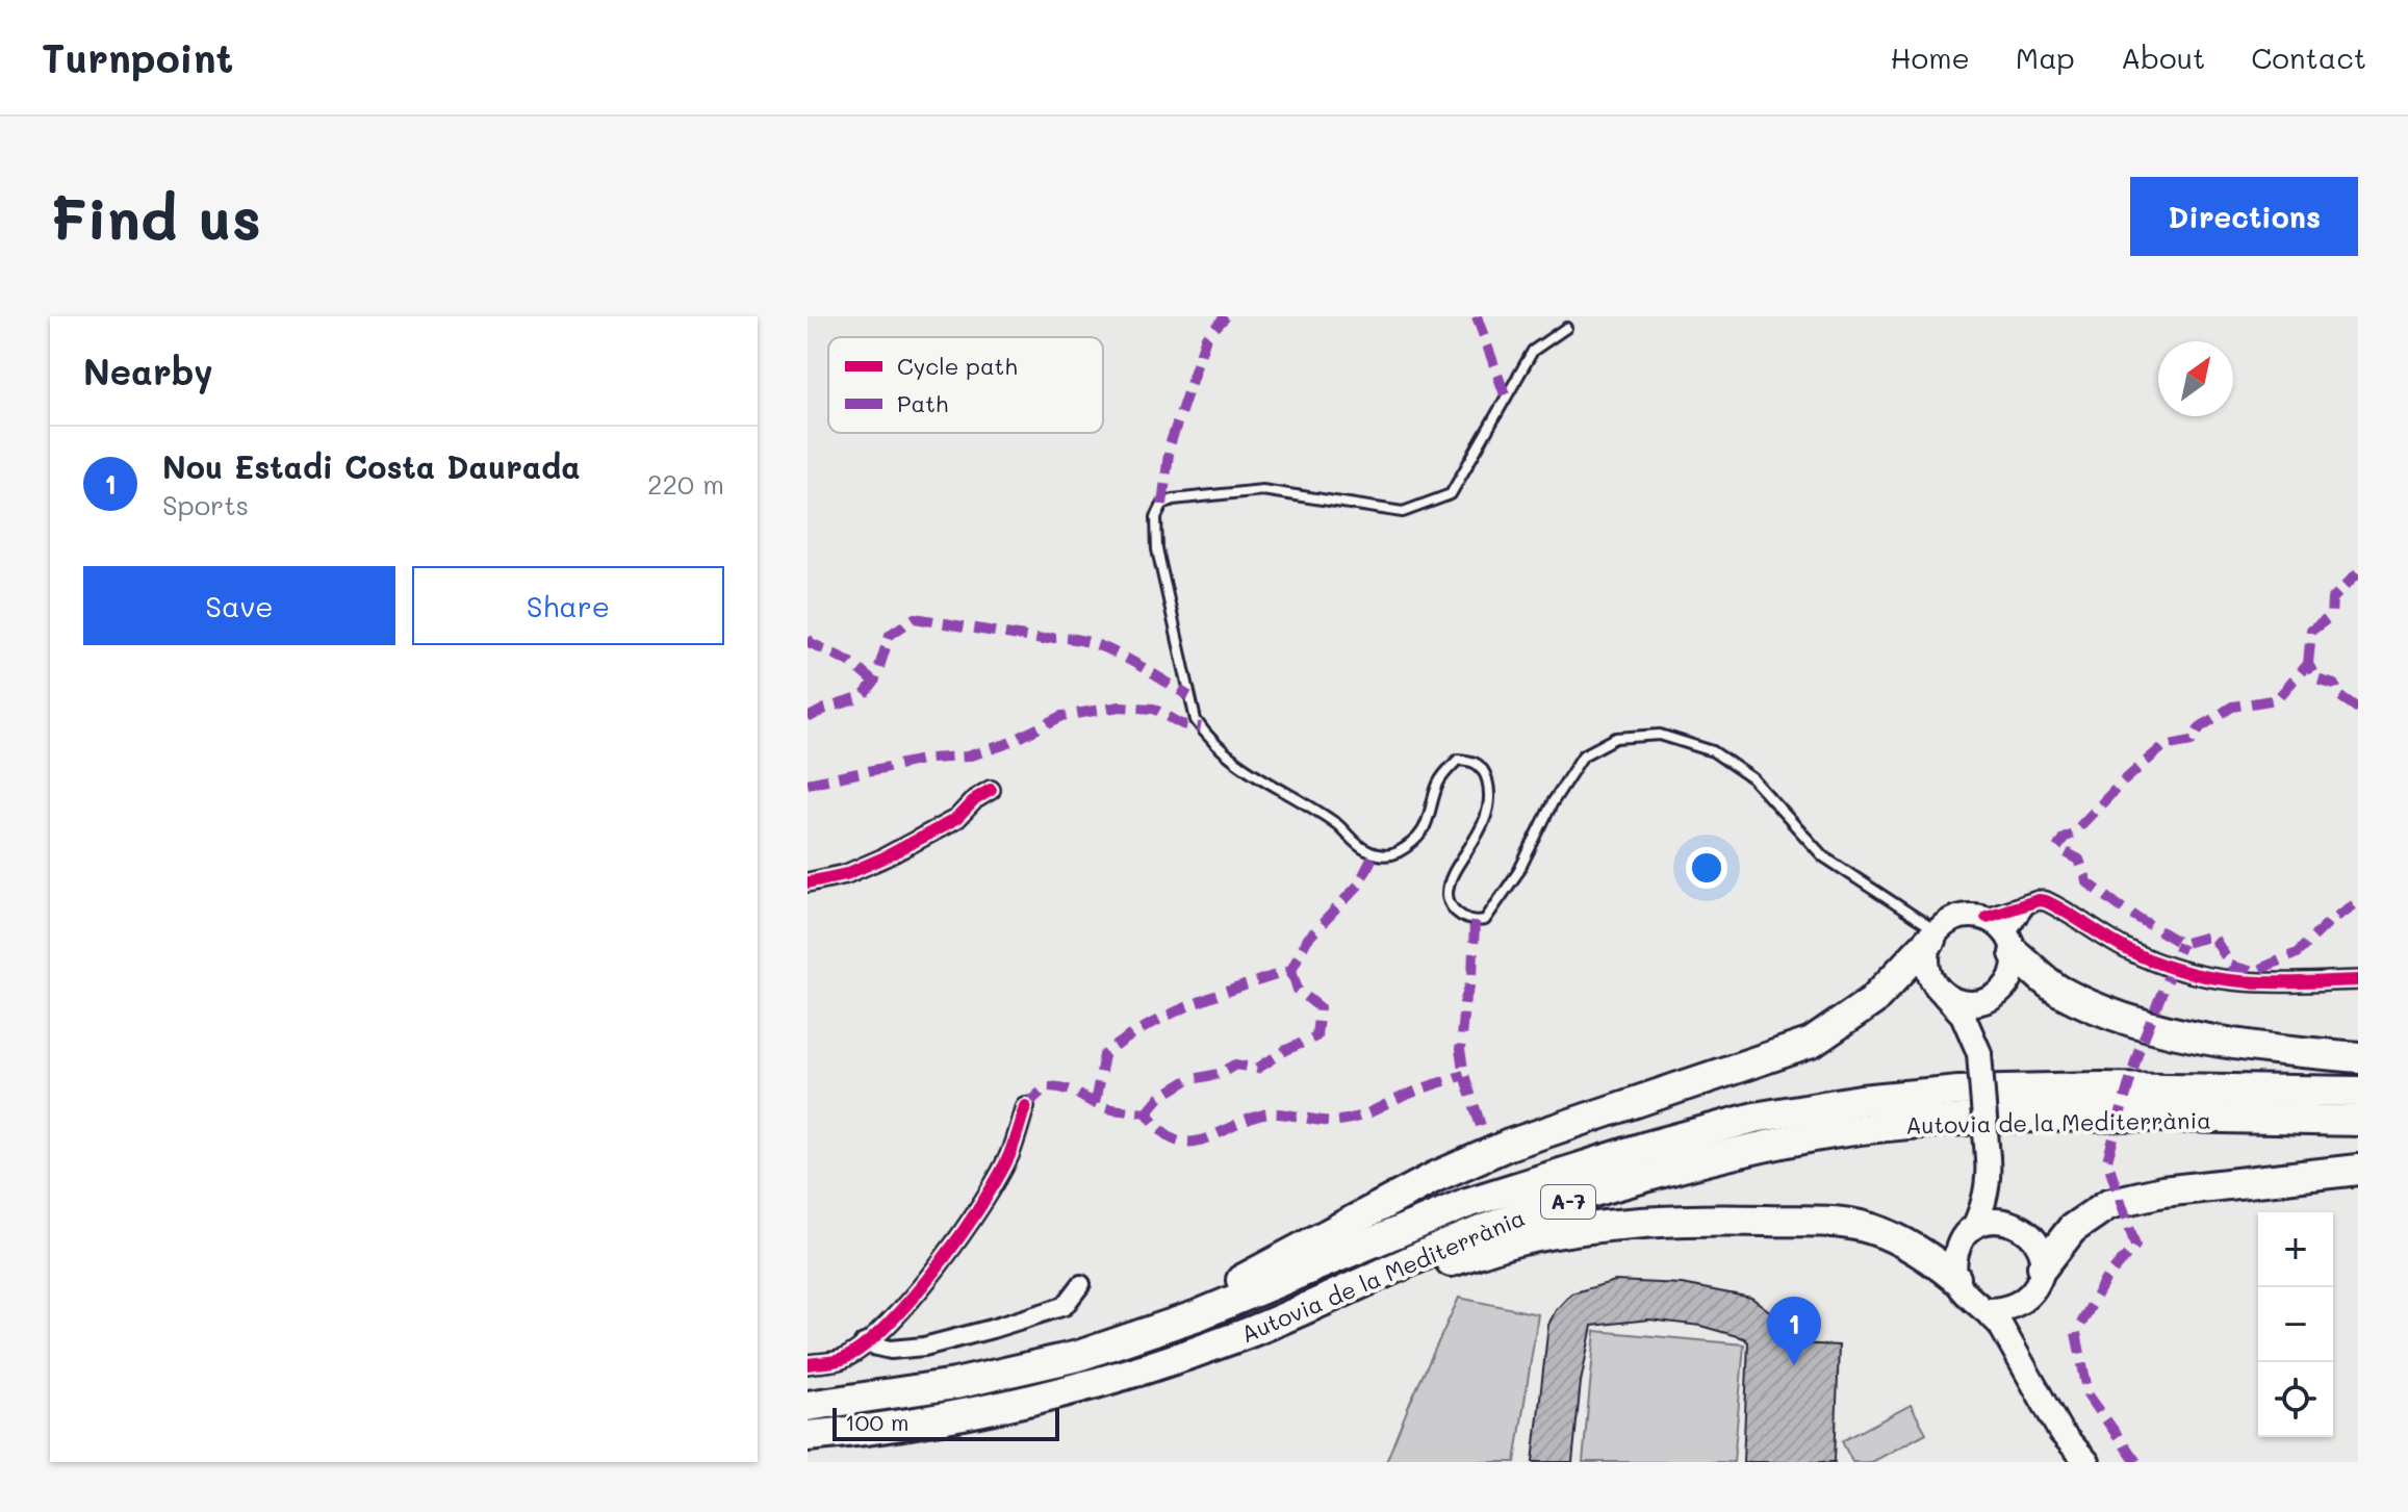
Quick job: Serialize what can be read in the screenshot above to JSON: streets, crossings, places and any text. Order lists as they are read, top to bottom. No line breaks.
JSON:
{"streets":{"highway":["Autovia de la Mediterrània","A-7"]},"legend":["Cycle path","Path"],"scale_bar":"100 m","north":"top right","page":{"header":"Turnpoint","nav":["Home","Map","About","Contact"],"buttons":["Directions",["Save","Share"]],"title":"Find us","heading":"Nearby","list":[{"mark":"1","name":"Nou Estadi Costa Daurada","note":"Sports","value":"220 m"}],"map_buttons":["+","−"],"pins":"1","scale":"100 m"}}
